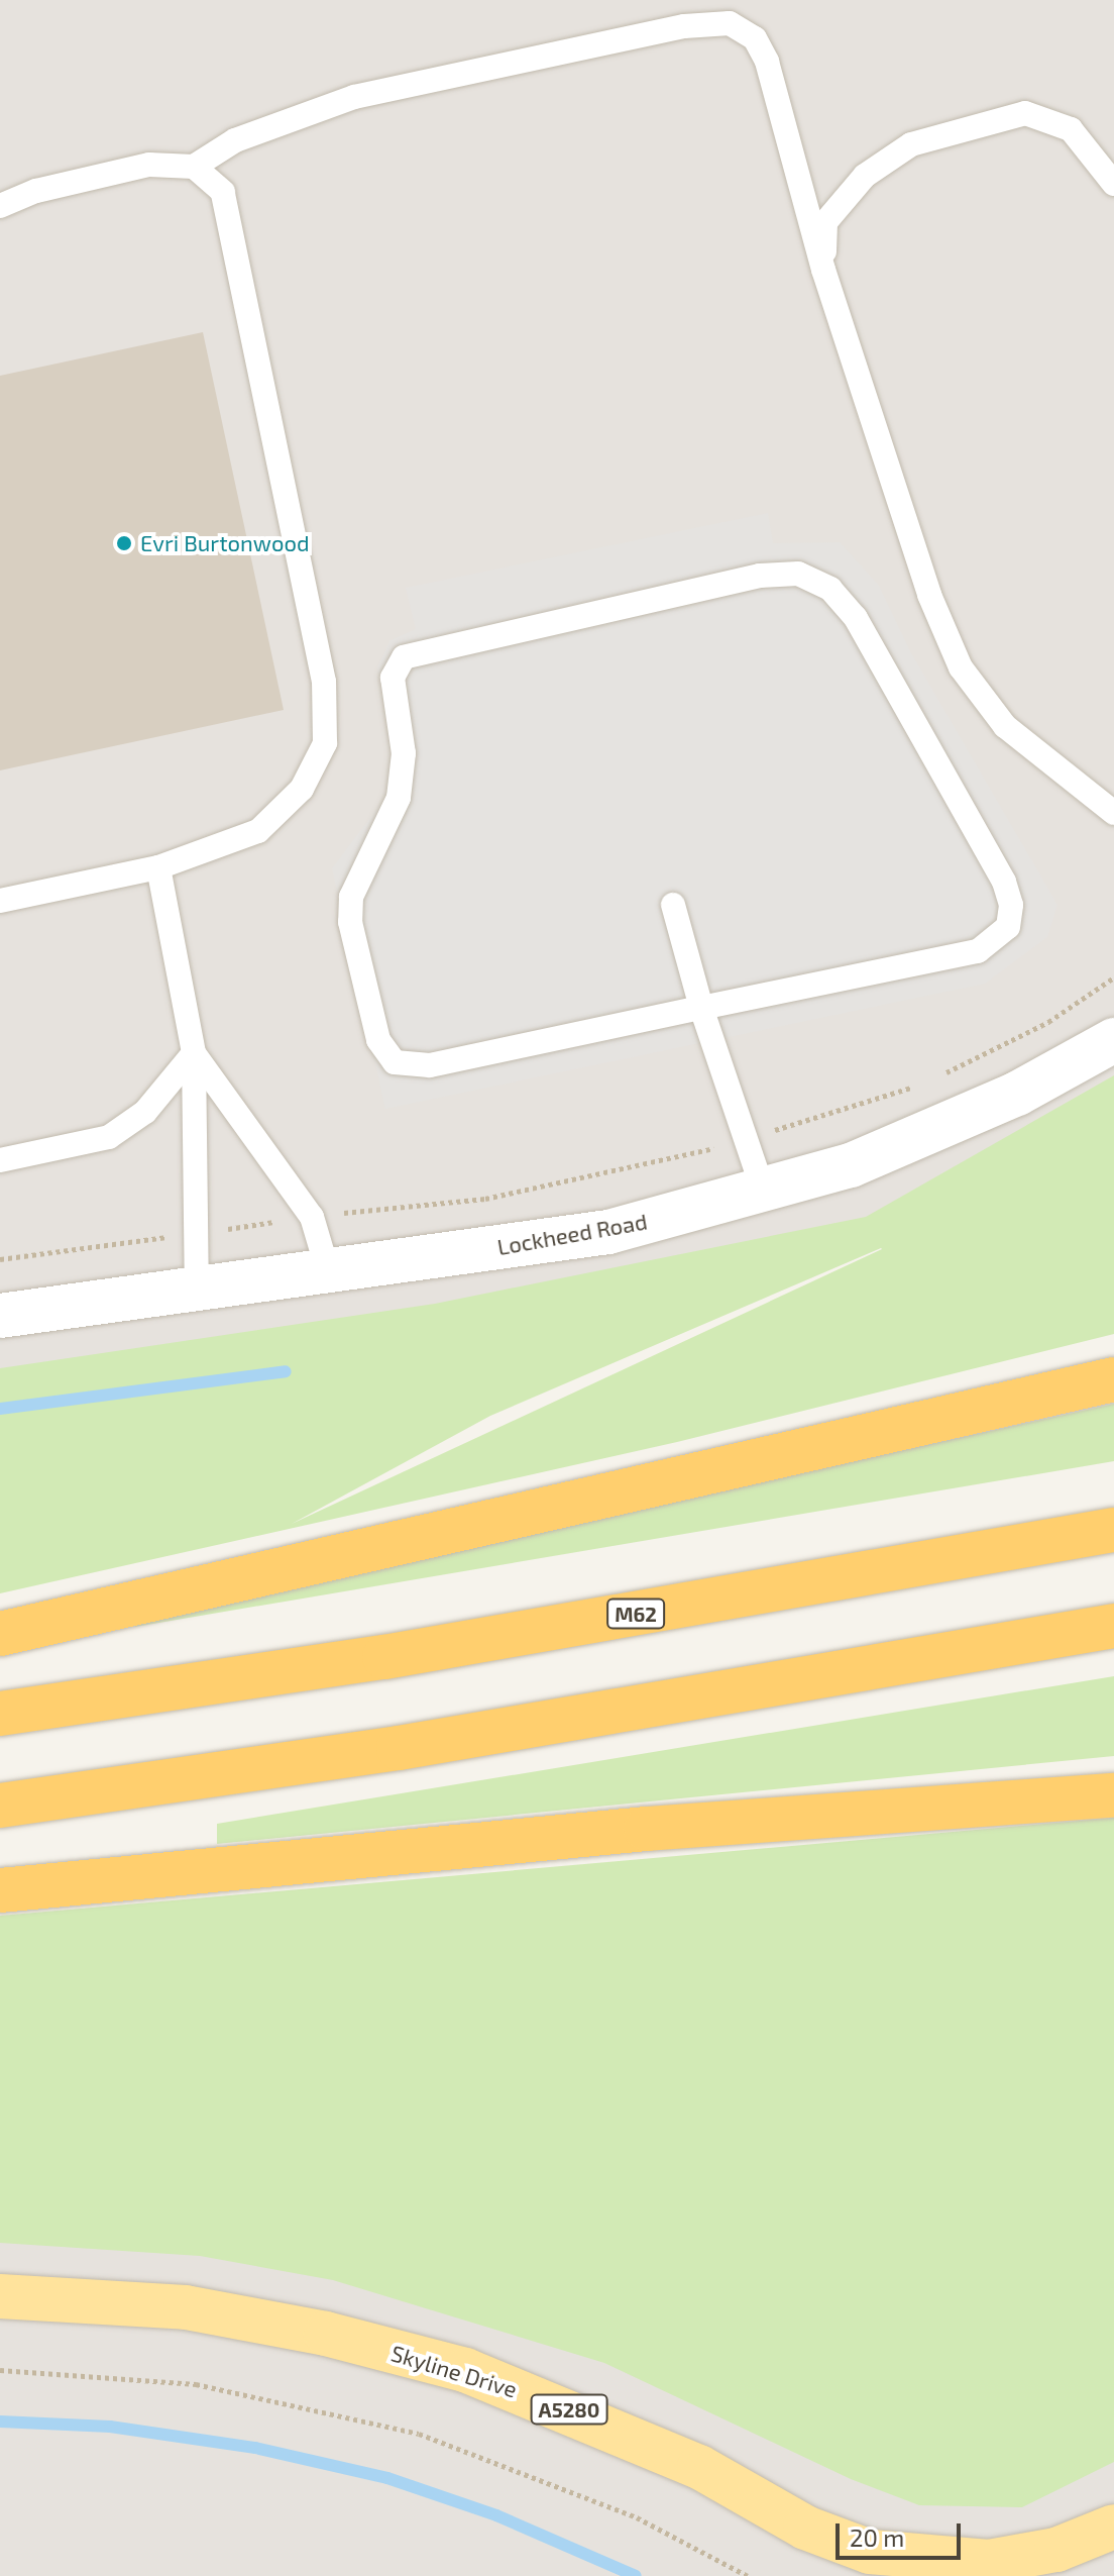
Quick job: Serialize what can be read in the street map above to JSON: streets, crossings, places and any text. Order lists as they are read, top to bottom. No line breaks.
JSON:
{"streets":{"highway":["M62"],"main road":["Skyline Drive","A5280"],"street":["Lockheed Road"]},"places":["Evri Burtonwood"],"scale_bar":"20 m"}
